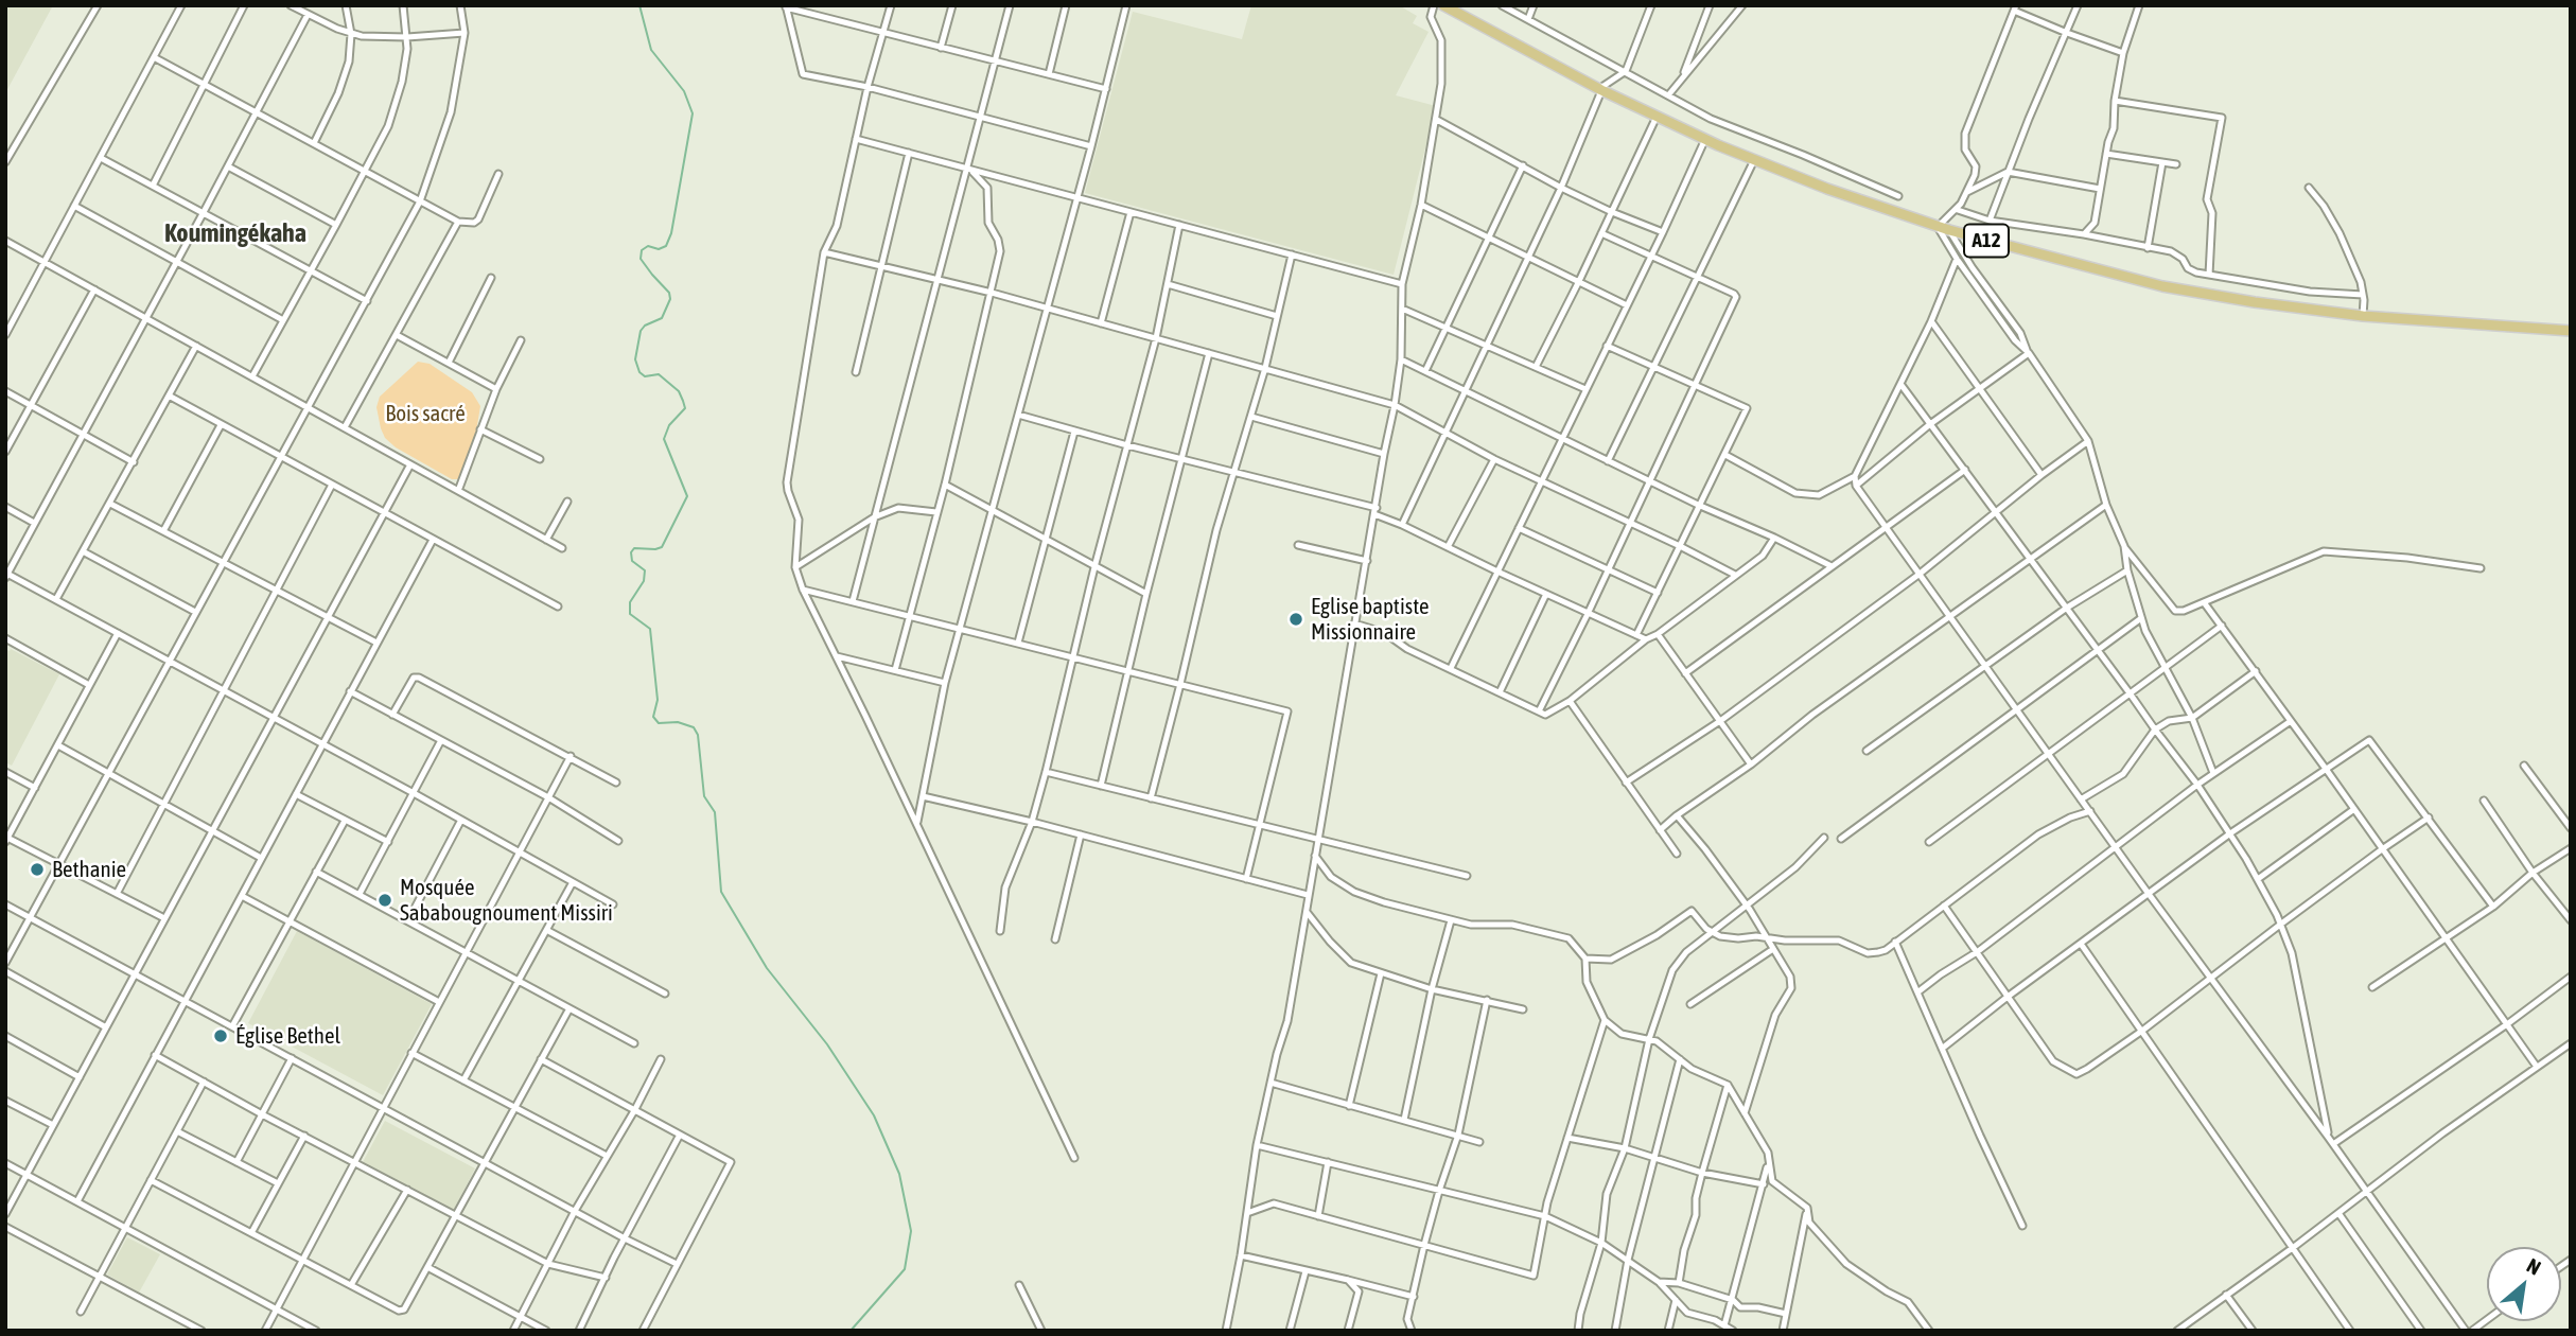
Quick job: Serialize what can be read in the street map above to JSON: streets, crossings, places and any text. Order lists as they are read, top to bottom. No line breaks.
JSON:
{"streets":{"main road":["A12"]},"districts":["Koumingékaha"],"parks":["Bois sacré"],"places":["Eglise baptiste Missionnaire","Bethanie","Mosquée Sababougnoument Missiri","Église Bethel"],"north":"top right"}
